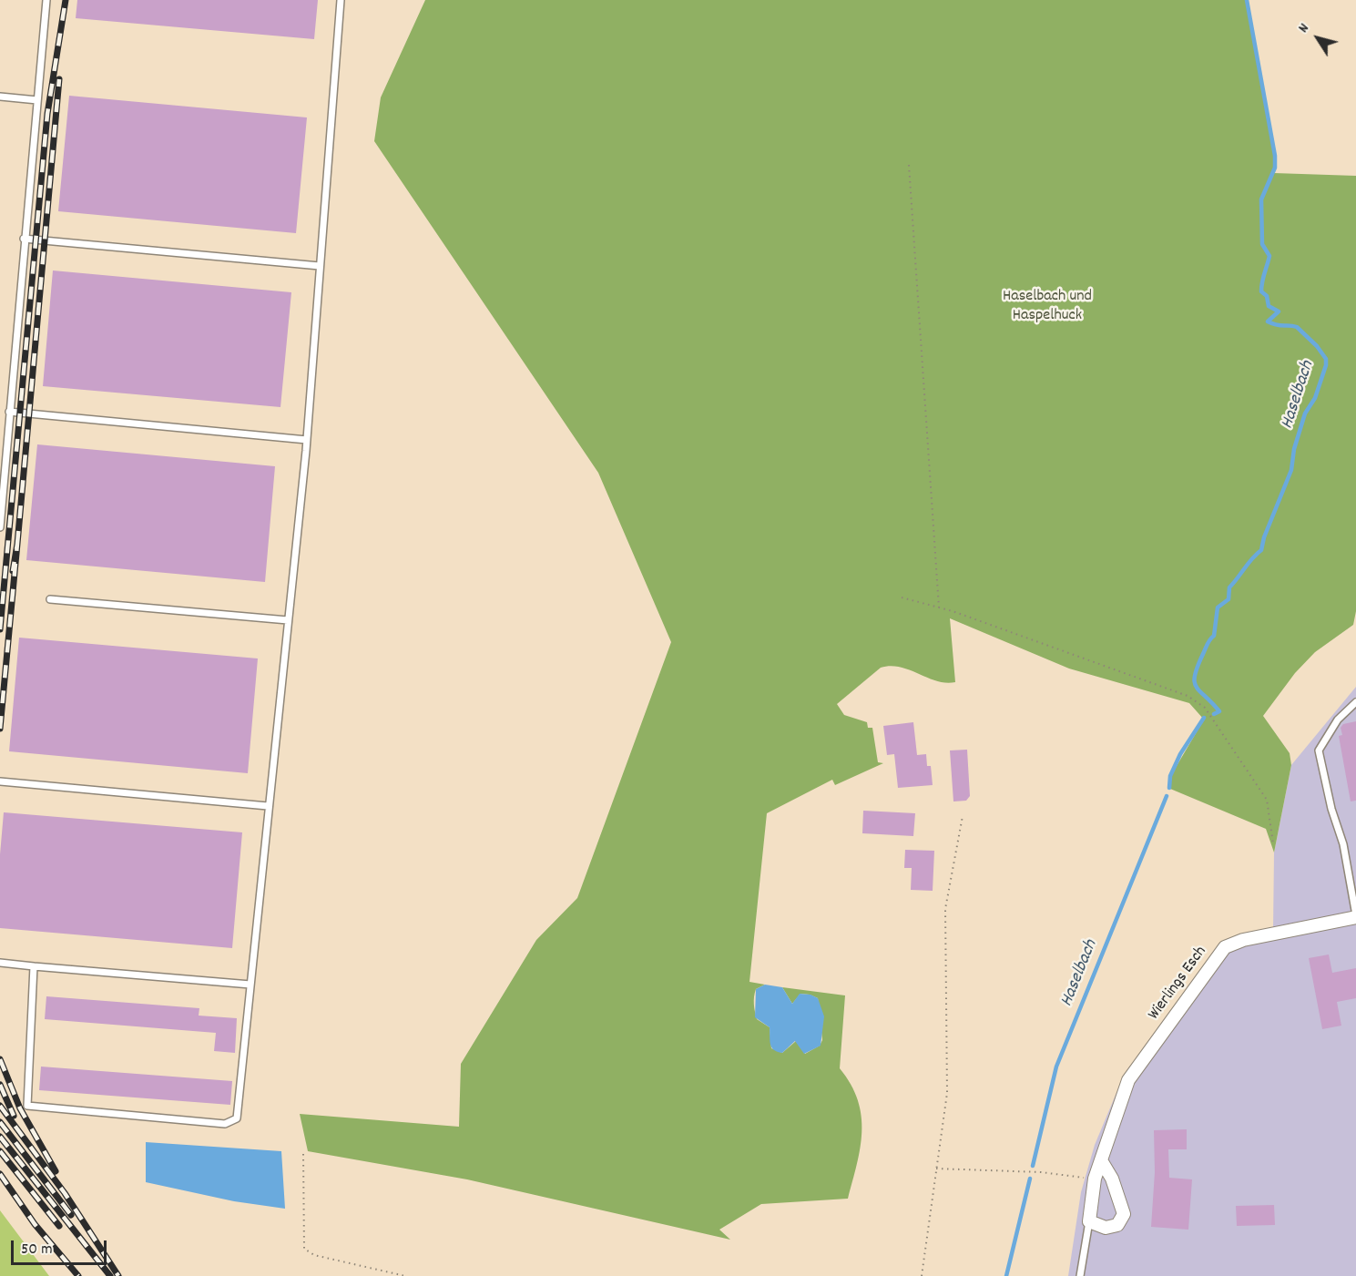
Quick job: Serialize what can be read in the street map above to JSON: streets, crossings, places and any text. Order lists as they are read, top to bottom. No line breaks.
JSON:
{"streets":{"street":["Wierlings Esch"]},"water":["Haselbach"],"parks":["Haselbach und Haspelhuck"],"scale_bar":"50 m","north":"top left"}
